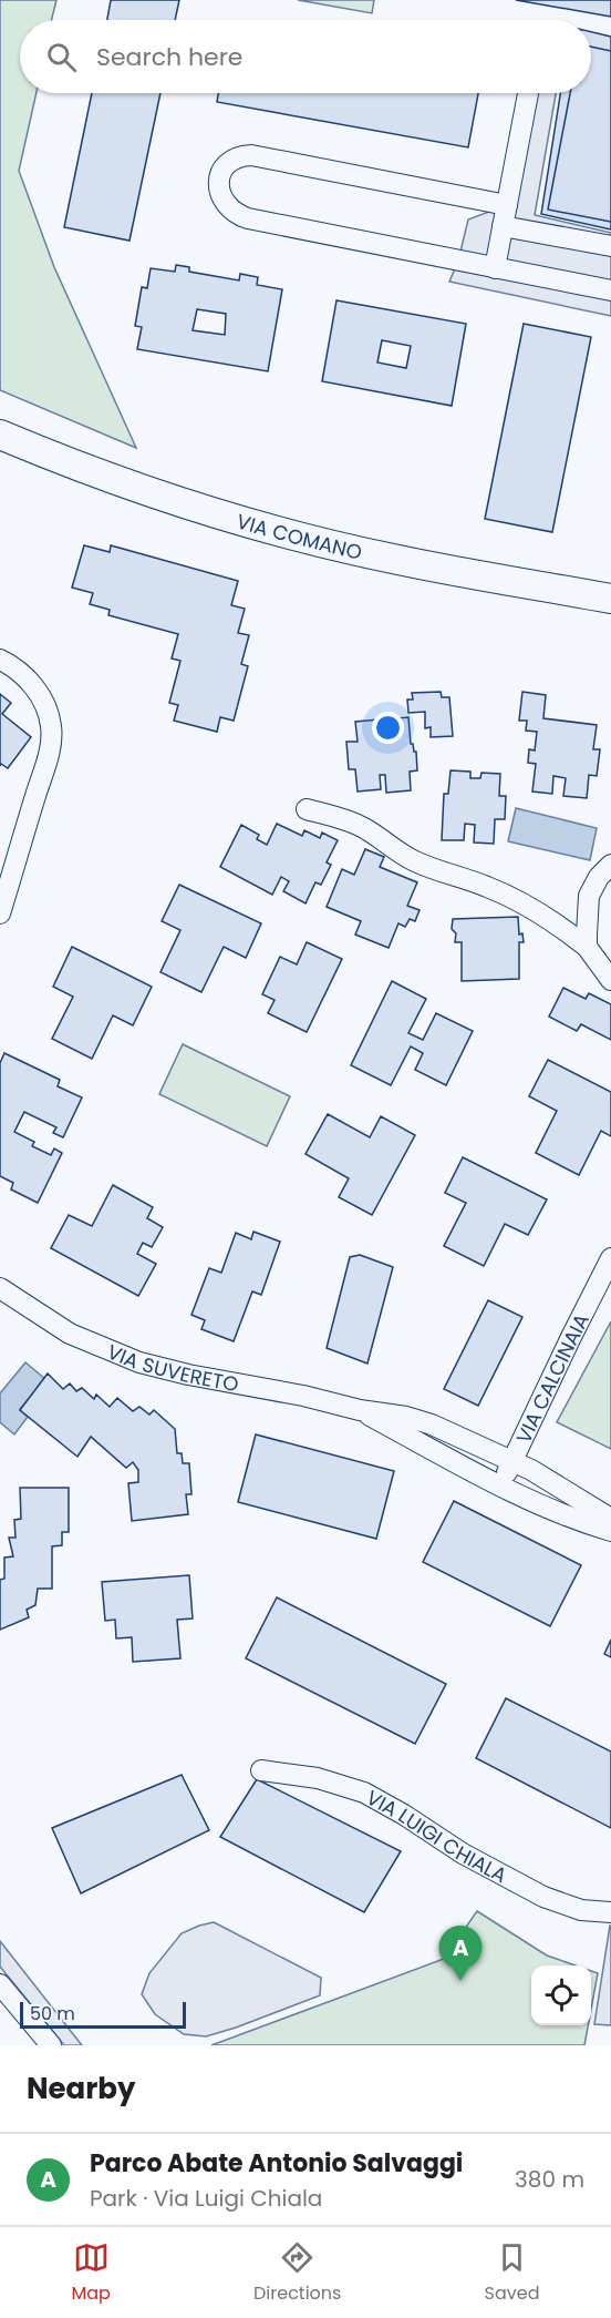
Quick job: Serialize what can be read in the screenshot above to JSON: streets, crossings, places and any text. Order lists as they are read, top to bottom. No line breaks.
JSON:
{"streets":{"street":["VIA COMANO","VIA SUVERETO","VIA CALCINAIA","VIA LUIGI CHIALA"]},"crossings":[["VIA SUVERETO","VIA CALCINAIA"]],"scale_bar":"50 m","page":{"search":"Search here","pins":"A","scale":"50 m","heading":"Nearby","list":[{"mark":"A","name":"Parco Abate Antonio Salvaggi","note":"Park · Via Luigi Chiala","value":"380 m"}],"nav":["Map","Directions","Saved"]}}
